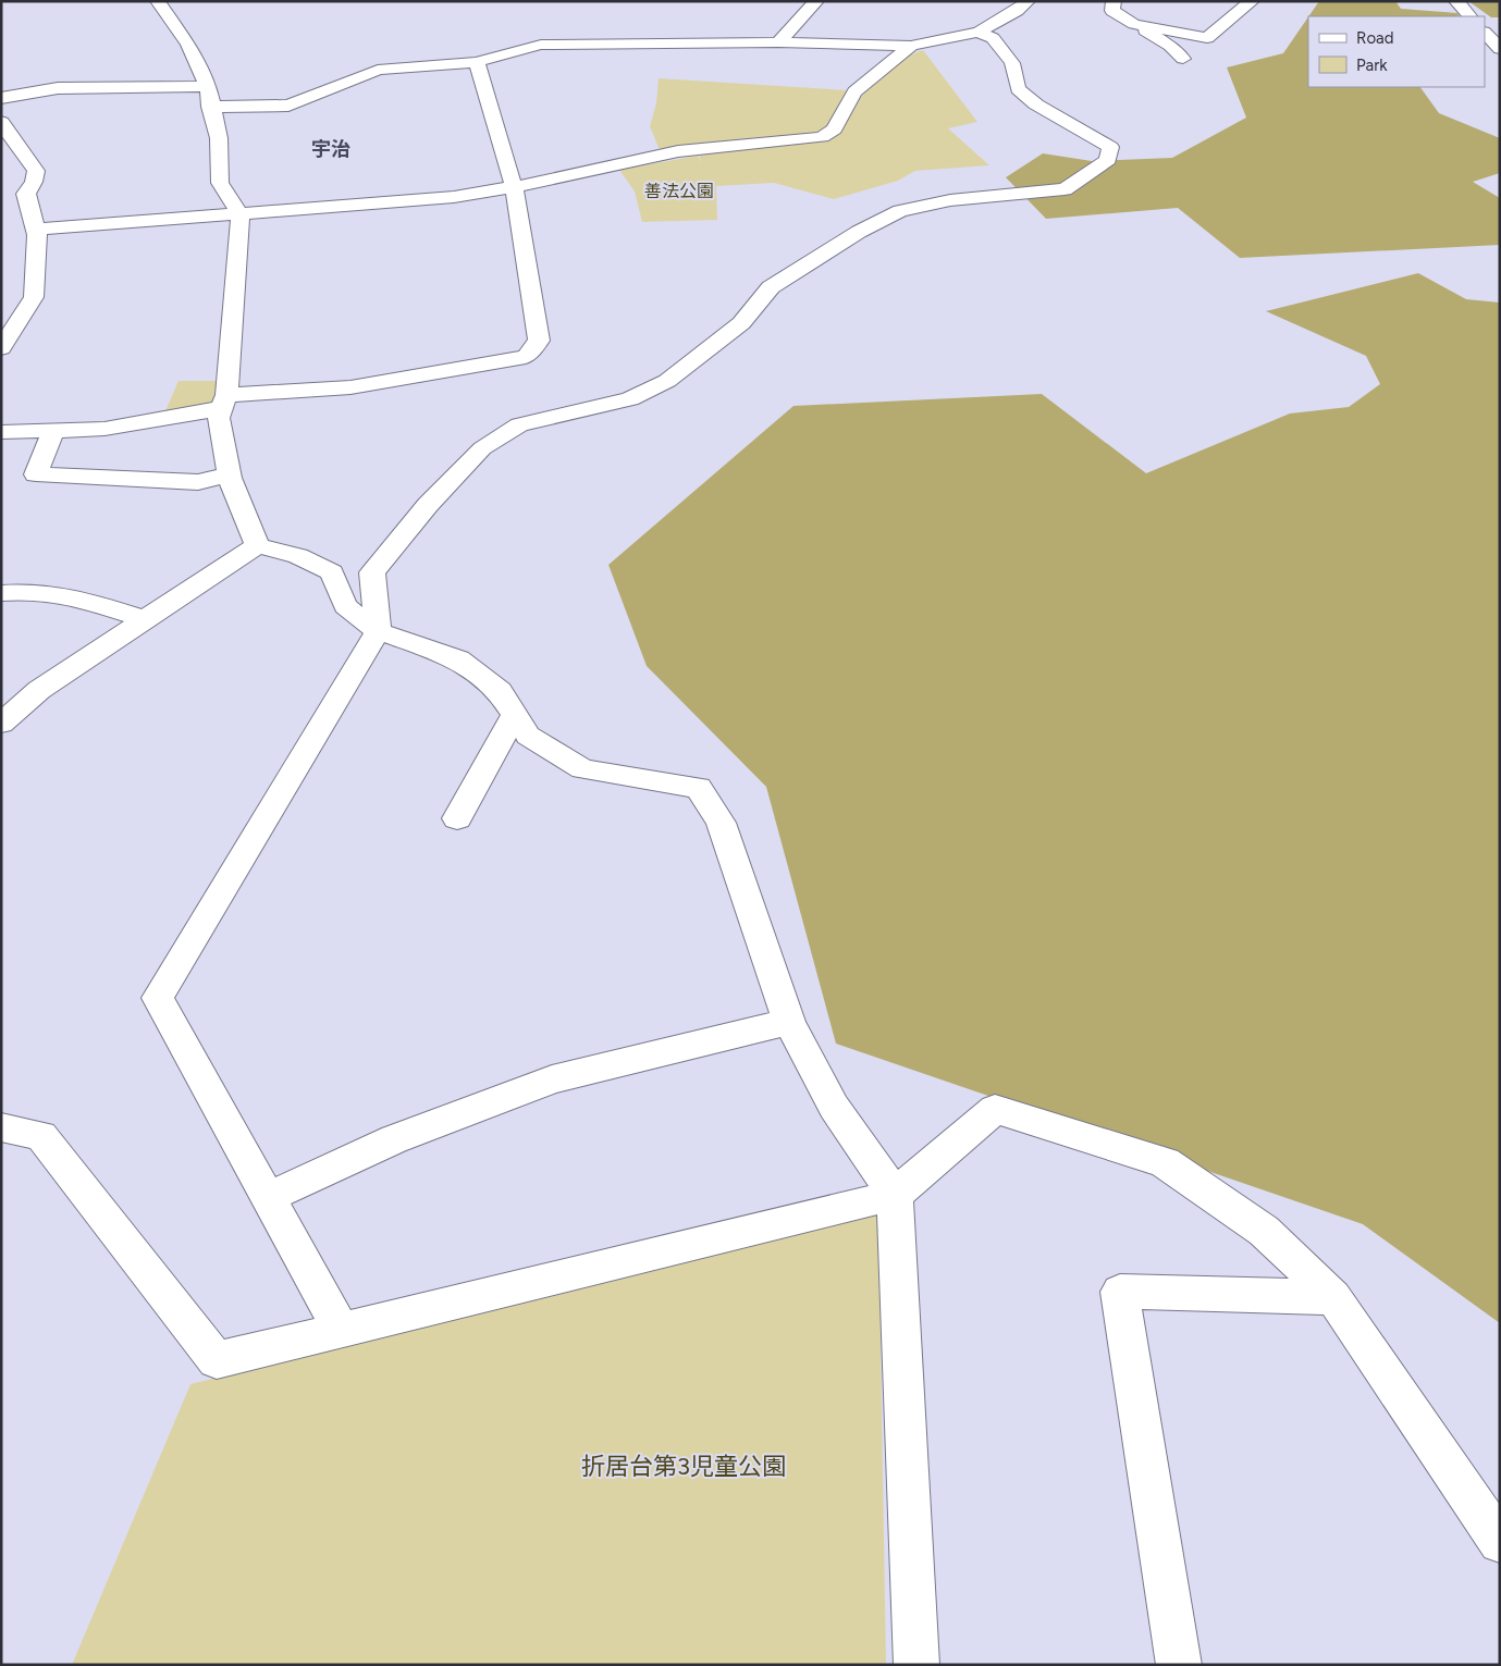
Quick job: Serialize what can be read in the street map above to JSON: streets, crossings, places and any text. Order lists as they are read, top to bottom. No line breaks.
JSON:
{"districts":["宇治"],"parks":["善法公園","折居台第3児童公園"],"legend":["Road","Park"]}
